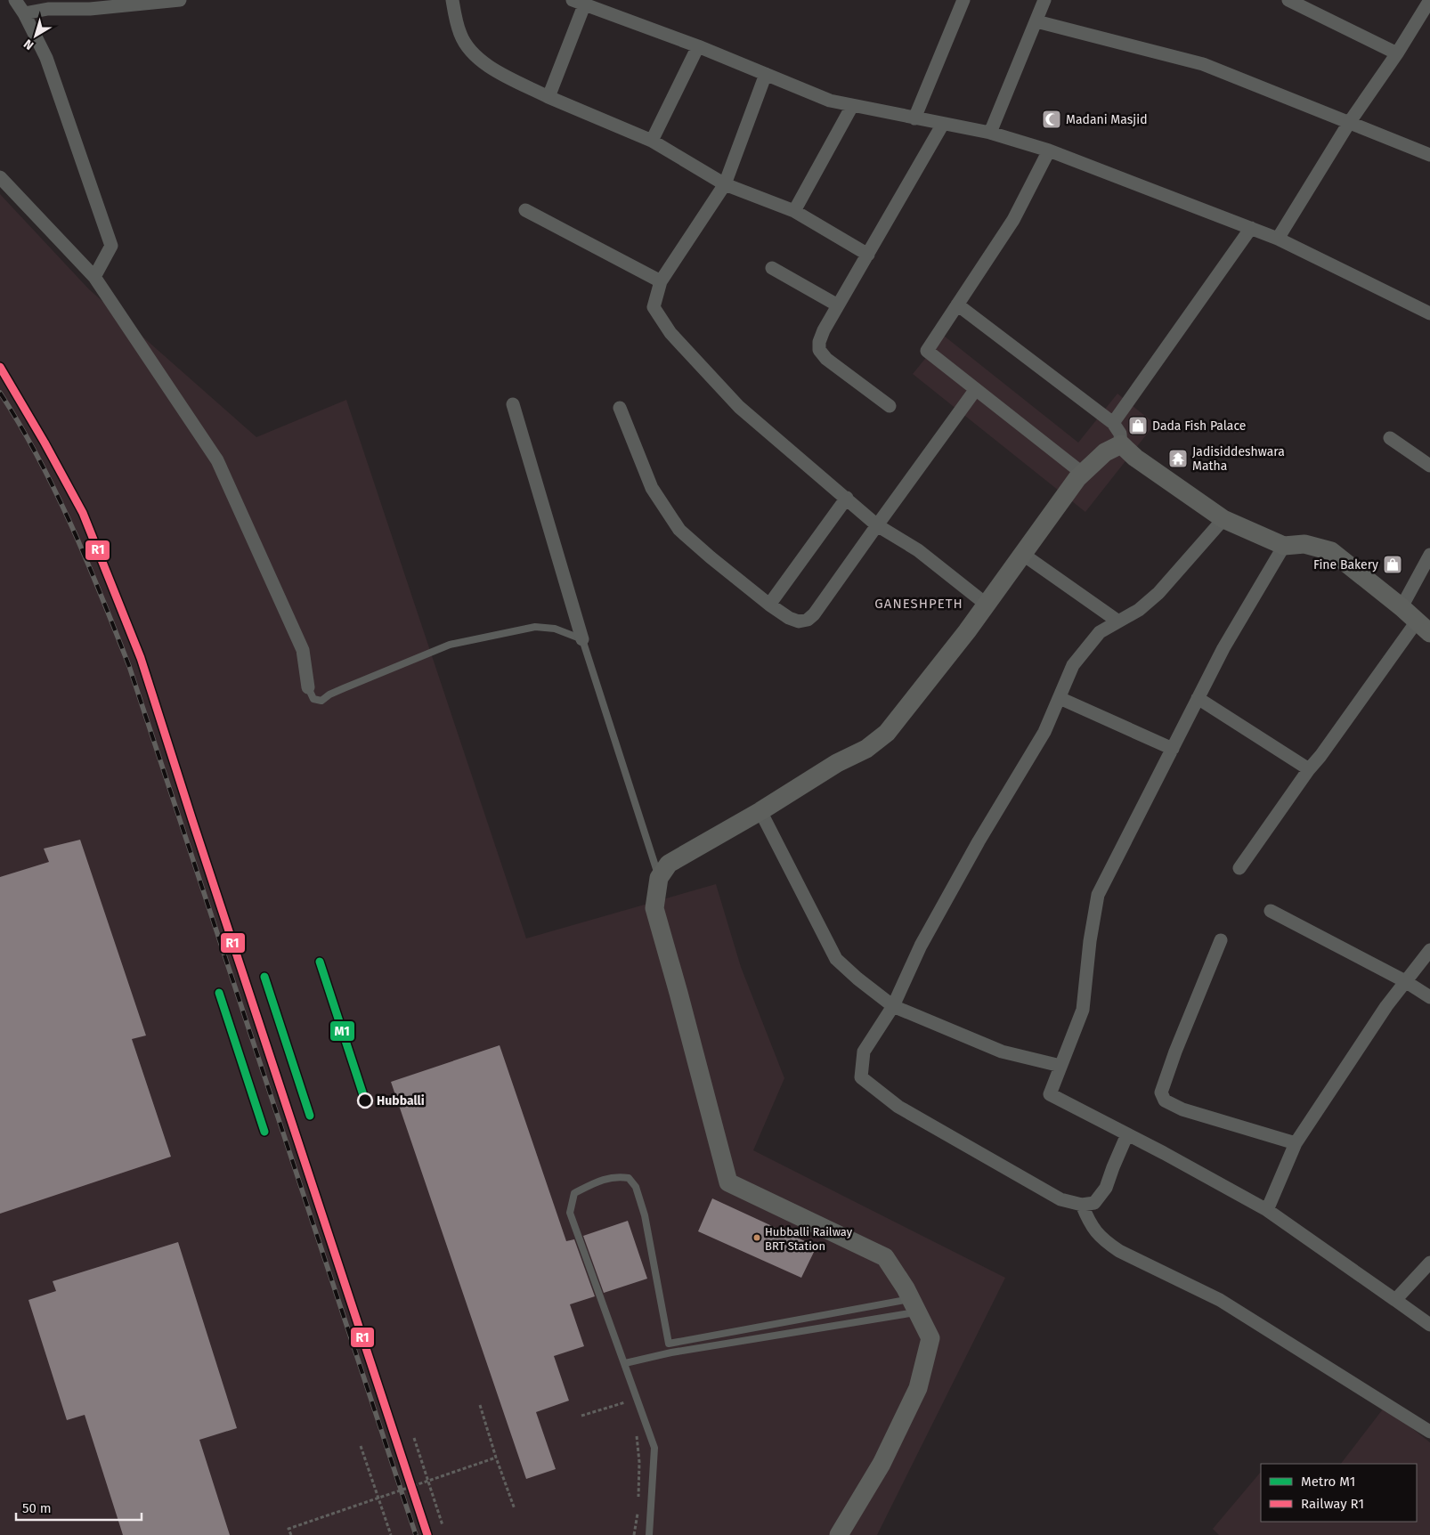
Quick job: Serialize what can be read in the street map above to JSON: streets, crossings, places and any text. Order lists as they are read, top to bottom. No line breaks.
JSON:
{"districts":["GANESHPETH"],"places":{"mosque":["Madani Masjid"],"shop":["Dada Fish Palace","Fine Bakery"],"temple":["Jadisiddeshwara Matha"],"other":["Hubballi","Hubballi Railway BRT Station"]},"lines":["rail line R1","metro line M1"],"legend":["Metro M1","Railway R1"],"scale_bar":"50 m","north":"bottom left"}
